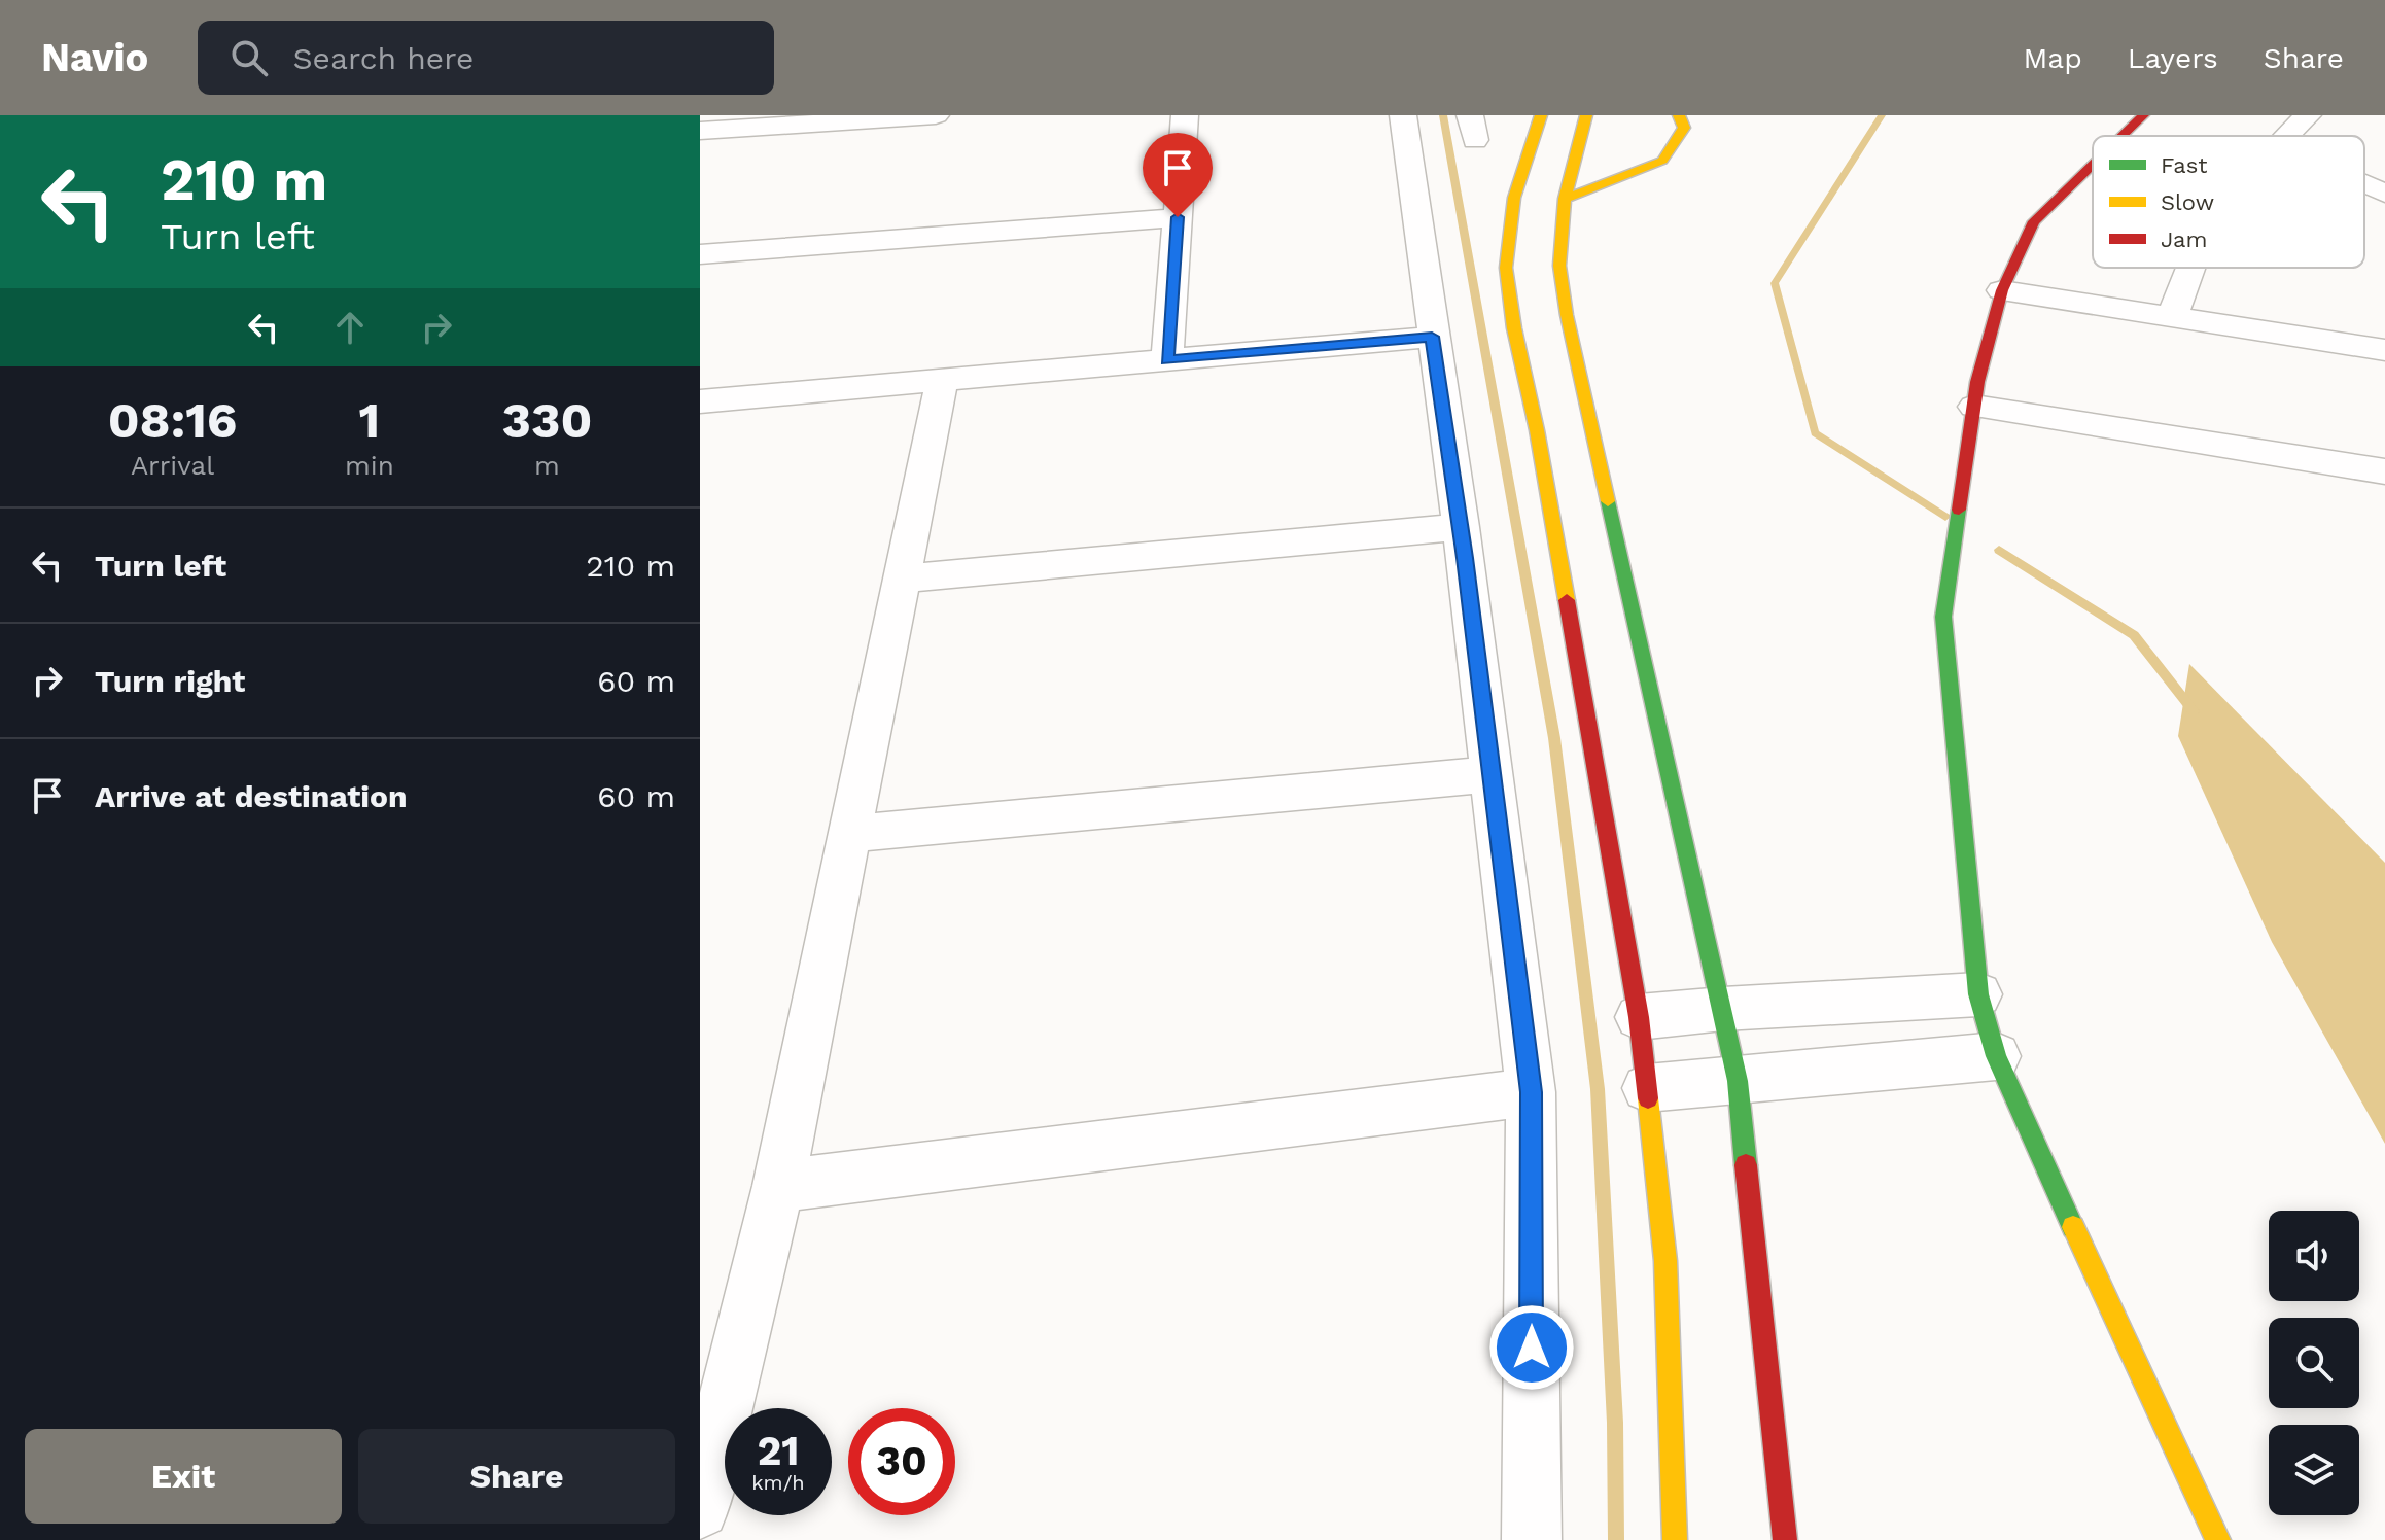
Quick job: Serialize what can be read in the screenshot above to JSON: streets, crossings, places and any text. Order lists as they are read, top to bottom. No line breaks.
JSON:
{"legend":["Fast","Slow","Jam"],"page":{"header":"Navio","search":"Search here","nav":["Map","Layers","Share"],"turn":["210 m","Turn left"],"eta":["08:16","Arrival","1","min","330","m"],"list":[{"name":"Turn left","value":"210 m"},{"name":"Turn right","value":"60 m"},{"name":"Arrive at destination","value":"60 m"}],"speed":"21 km/h","limit":"30","buttons":["Exit","Share"]}}
